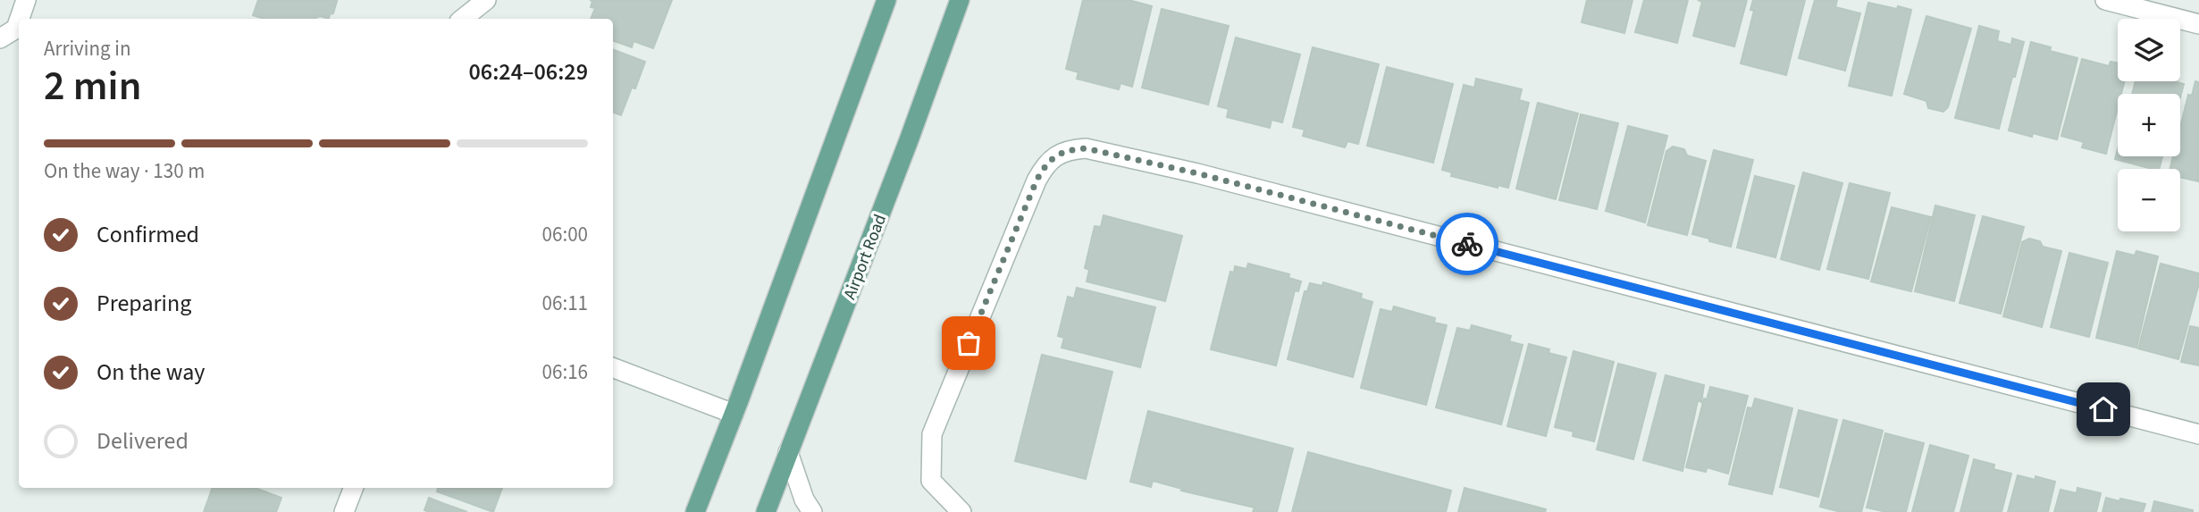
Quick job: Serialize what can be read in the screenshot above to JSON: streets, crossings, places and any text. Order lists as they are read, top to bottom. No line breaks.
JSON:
{"streets":{"main road":["Airport Road"]},"page":{"map_buttons":["+","−"],"heading":["2 min","Arriving in","06:24–06:29"],"bar":"On the way · 130 m","list":[["Confirmed","06:00"],["Preparing","06:11"],["On the way","06:16"],"Delivered"]}}
